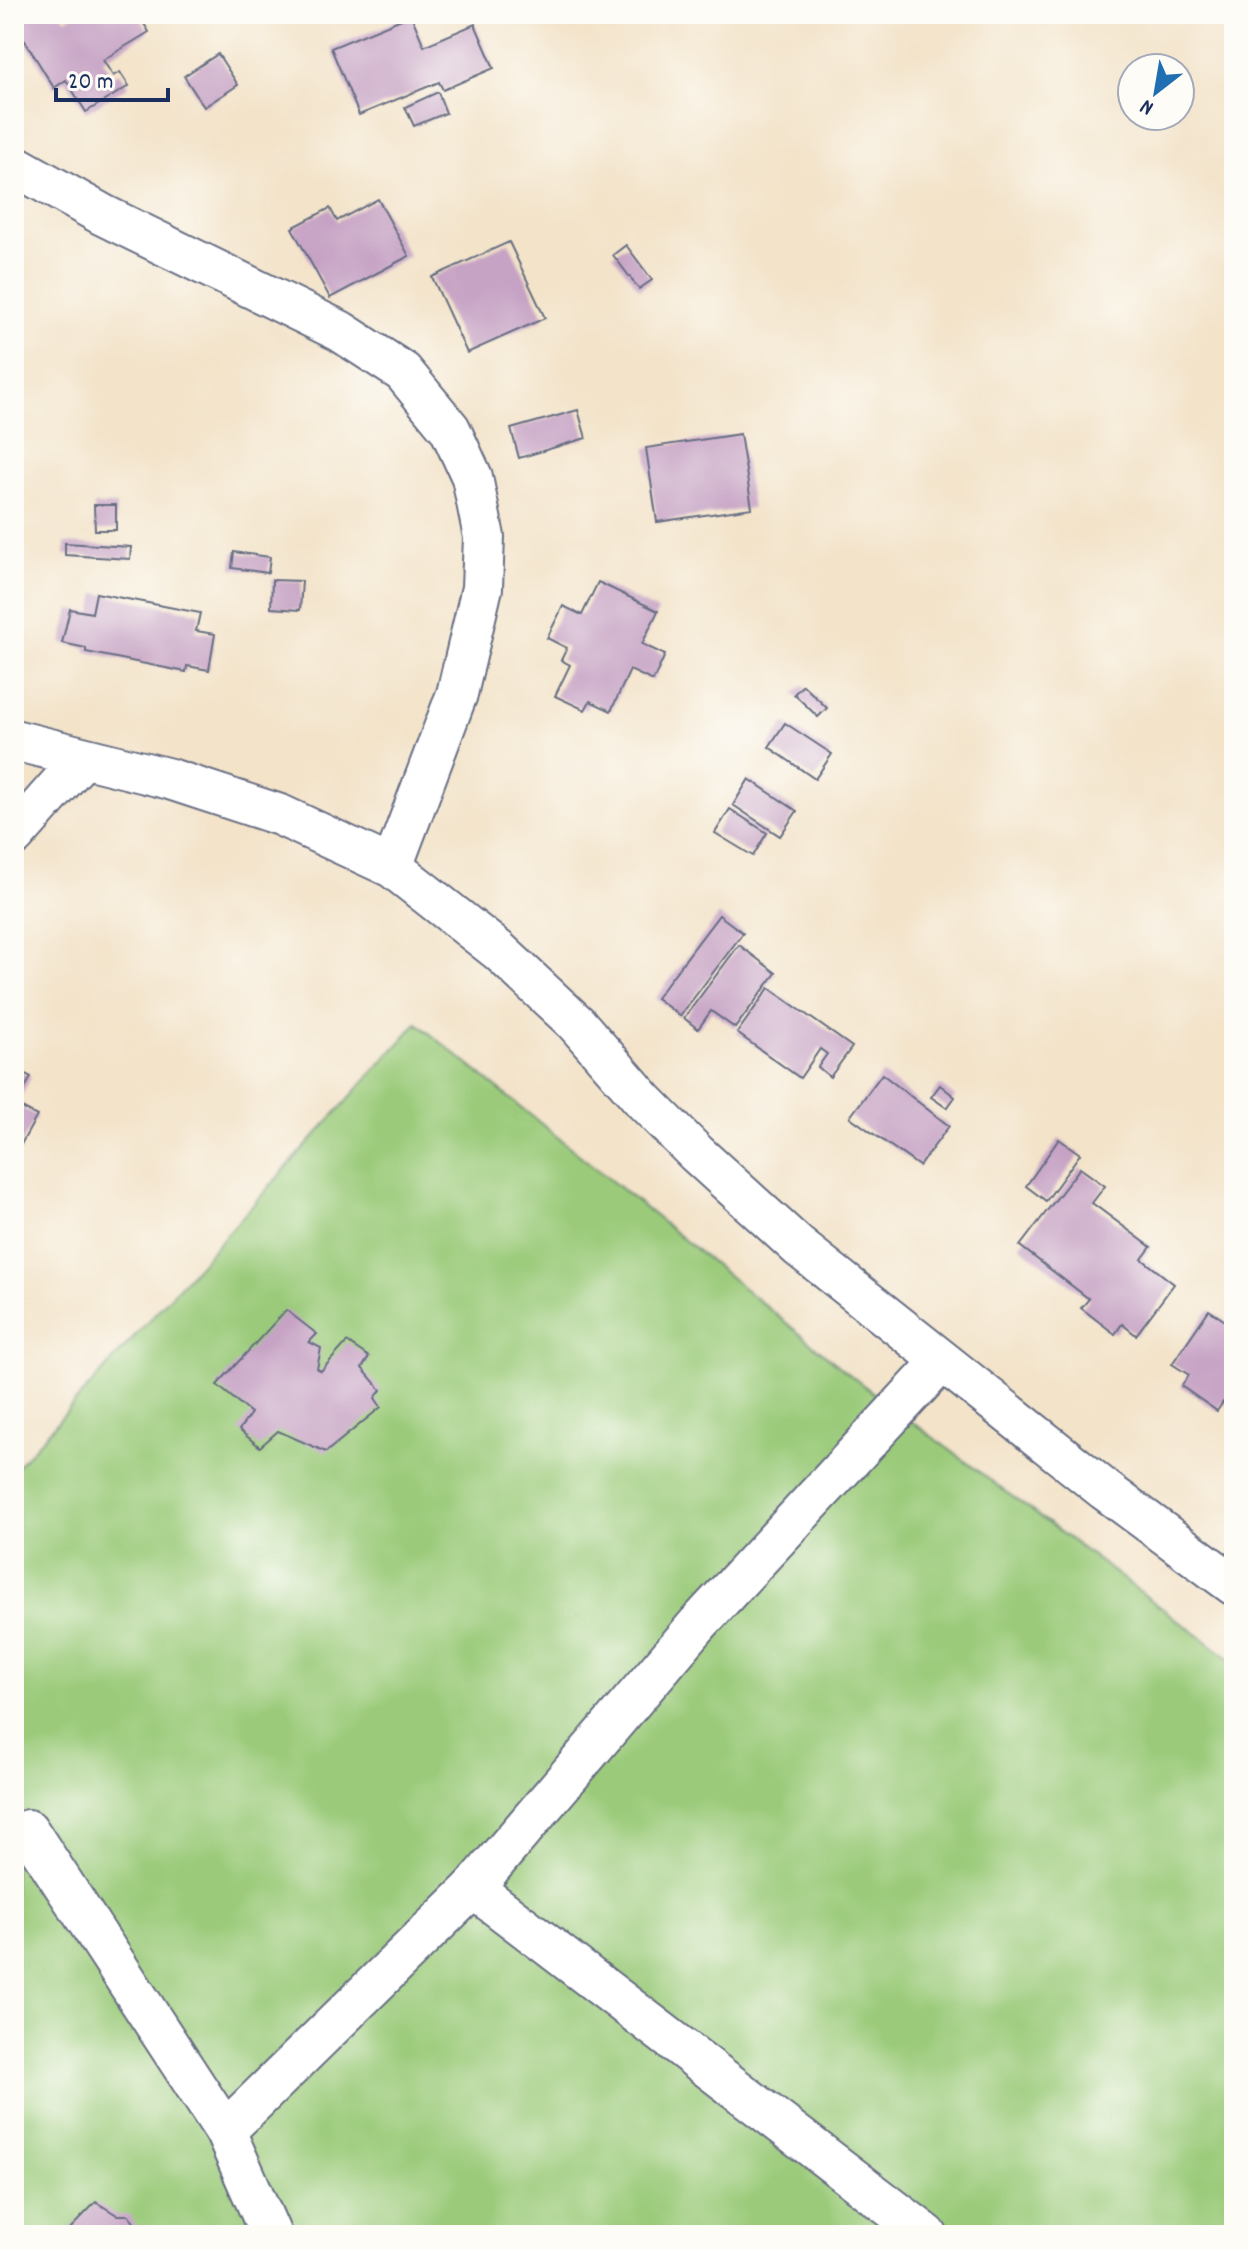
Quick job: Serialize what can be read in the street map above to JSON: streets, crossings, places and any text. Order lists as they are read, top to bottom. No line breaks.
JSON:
{"scale_bar":"20 m","north":"bottom left"}
